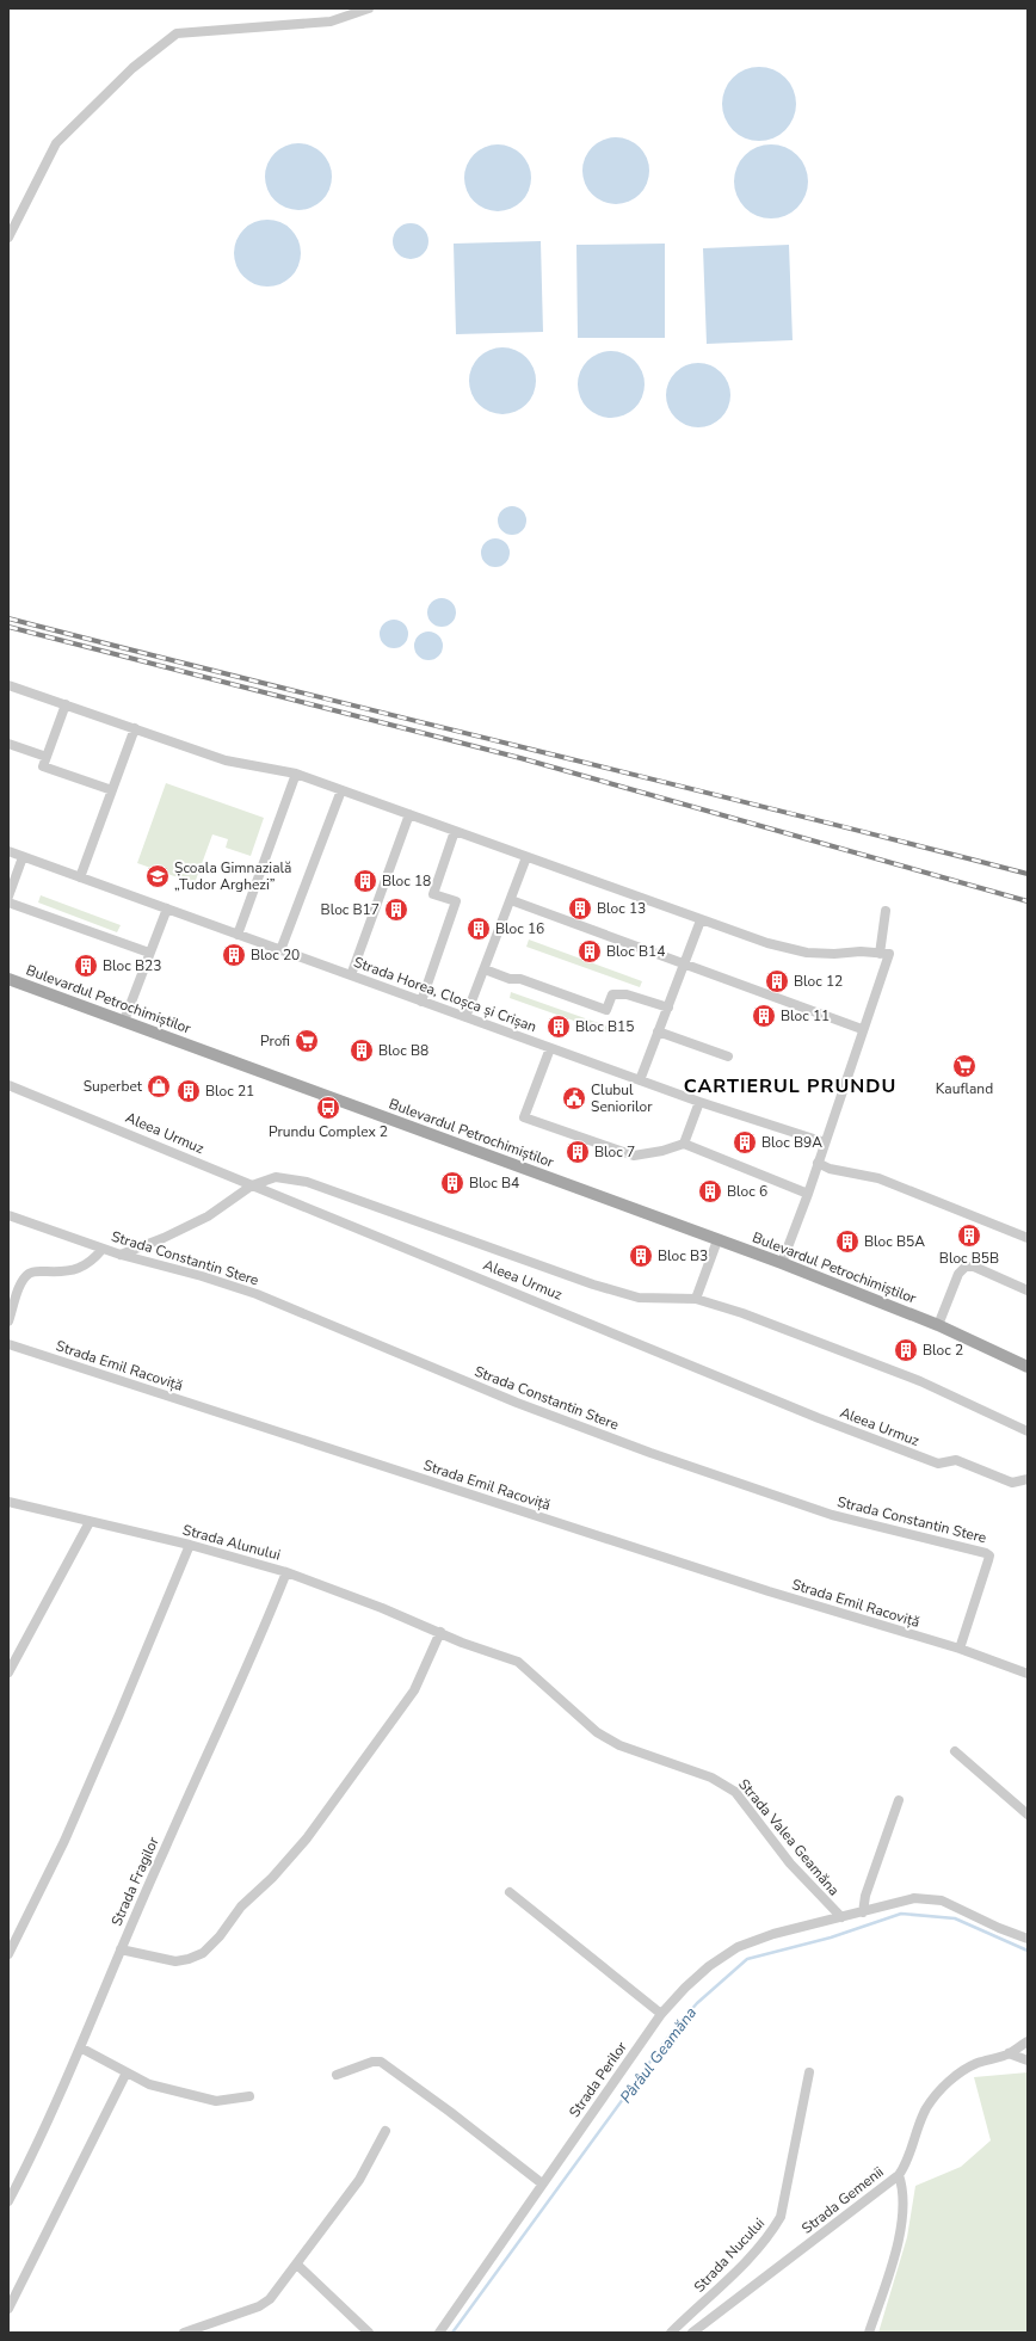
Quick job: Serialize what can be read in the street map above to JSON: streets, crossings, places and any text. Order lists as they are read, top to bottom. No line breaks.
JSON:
{"streets":{"main road":["Bulevardul Petrochimiștilor"],"street":["Strada Horea, Cloșca și Crișan","Aleea Urmuz","Strada Constantin Stere","Strada Emil Racoviță","Strada Alunului","Strada Valea Geamăna","Strada Fragilor","Strada Perilor","Strada Gemenii","Strada Nucului"]},"crossings":[["Strada Constantin Stere","Strada Emil Racoviță"],["Strada Alunului","Strada Valea Geamăna"],["Strada Alunului","Strada Fragilor"],["Strada Valea Geamăna","Strada Perilor"]],"districts":["CARTIERUL PRUNDU"],"water":["Pârâul Geamăna"],"places":{"school or university":["Școala Gimnazială „Tudor Arghezi”"],"building":["Bloc 18","Bloc 13","Bloc B17","Bloc 16","Bloc B14","Bloc 20","Bloc B23","Bloc 12","Bloc 11","Bloc B15","Bloc B8","Bloc 21","Bloc B9A","Bloc 7","Bloc B4","Bloc 6","Bloc B5B","Bloc B5A","Bloc B3","Bloc 2"],"supermarket":["Profi","Kaufland"],"shop":["Superbet"],"public building":["Clubul Seniorilor"],"bus stop":["Prundu Complex 2"]}}
